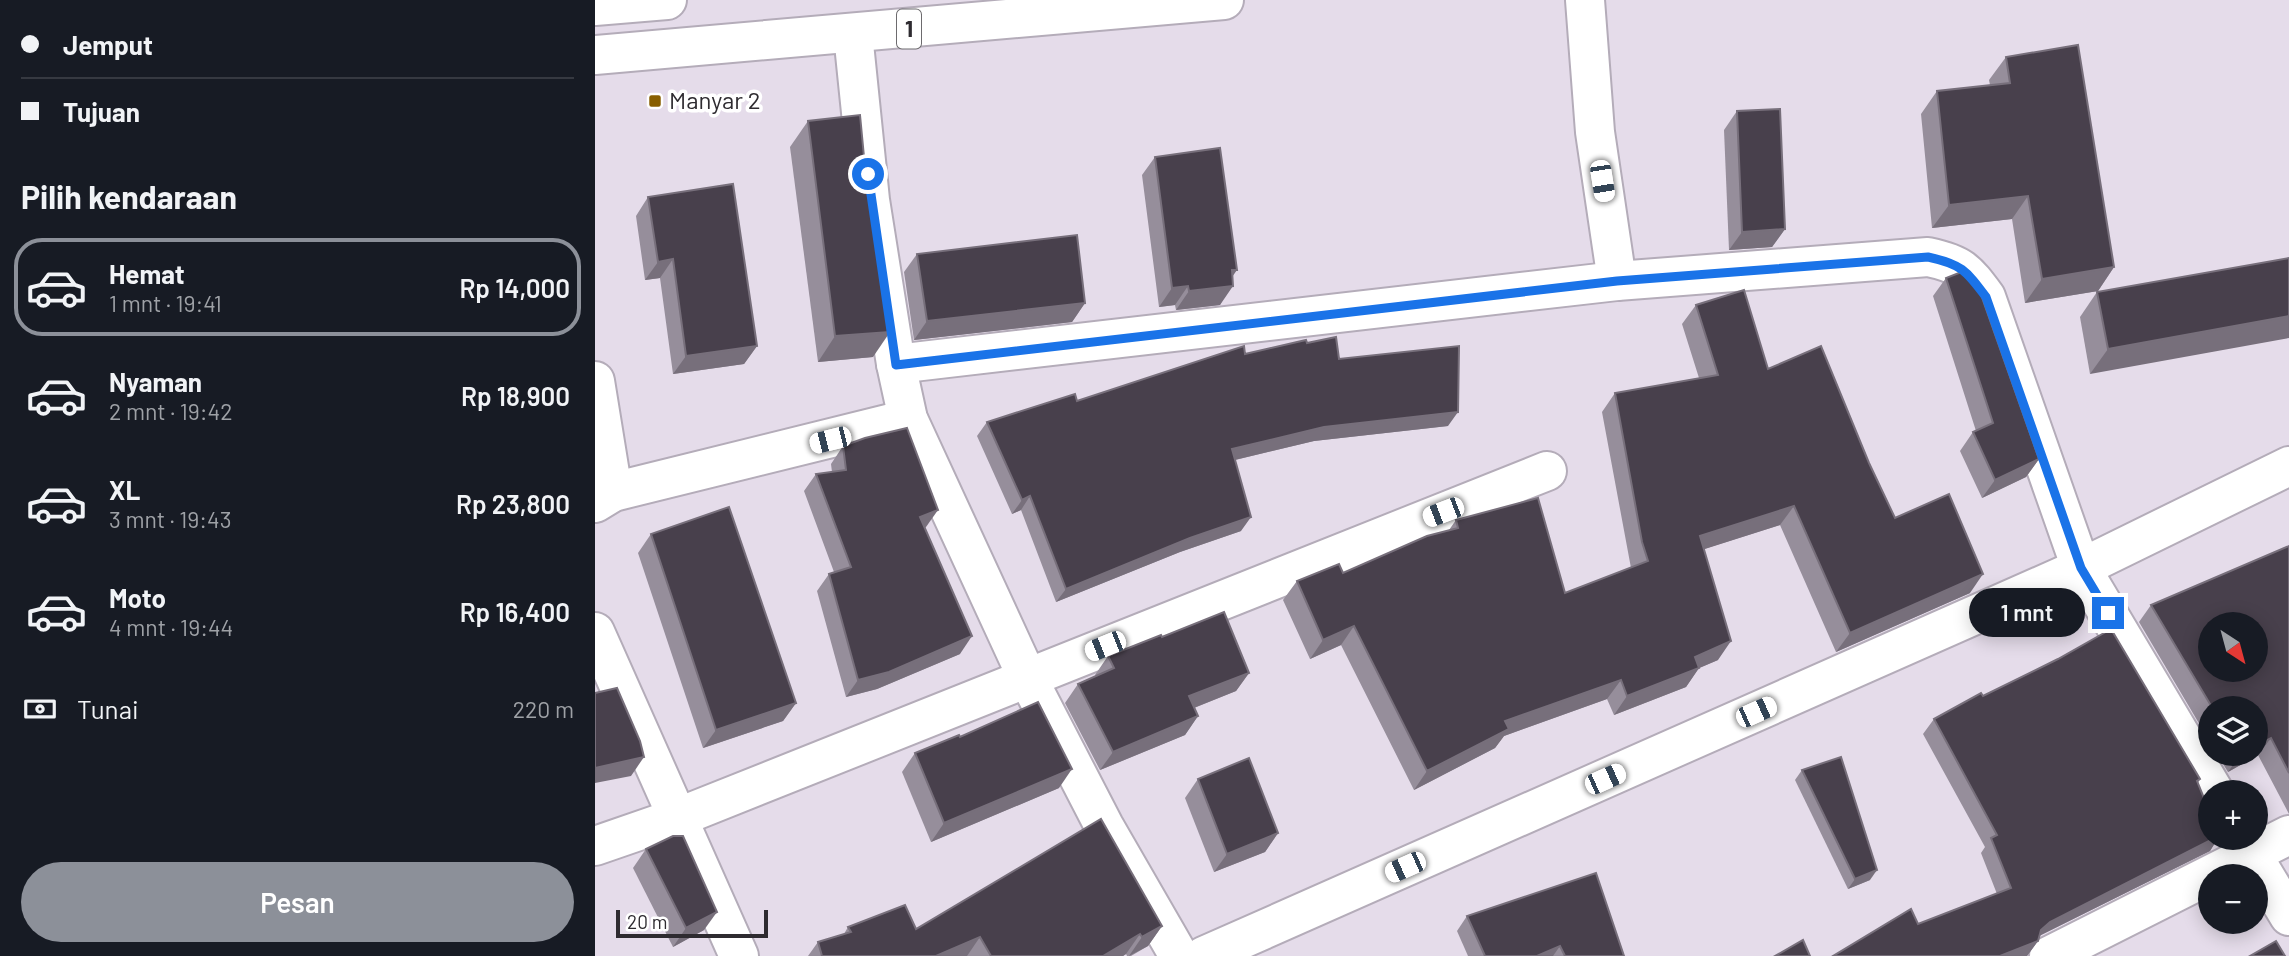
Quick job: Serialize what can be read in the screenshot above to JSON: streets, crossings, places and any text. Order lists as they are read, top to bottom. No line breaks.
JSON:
{"streets":{"main road":["1"]},"places":{"transit":["Manyar 2"]},"scale_bar":"20 m","north":"bottom right","page":{"banner":["Jemput","Tujuan"],"heading":"Pilih kendaraan","list":[{"name":"Hemat","note":"1 mnt · 19:41","value":"Rp 14,000"},{"name":"Nyaman","note":"2 mnt · 19:42","value":"Rp 18,900"},{"name":"XL","note":"3 mnt · 19:43","value":"Rp 23,800"},{"name":"Moto","note":"4 mnt · 19:44","value":"Rp 16,400"}],"bubble":"1 mnt","map_buttons":["+","−"],"pay":["Tunai","220 m"],"buttons":"Pesan","scale":"20 m"}}
